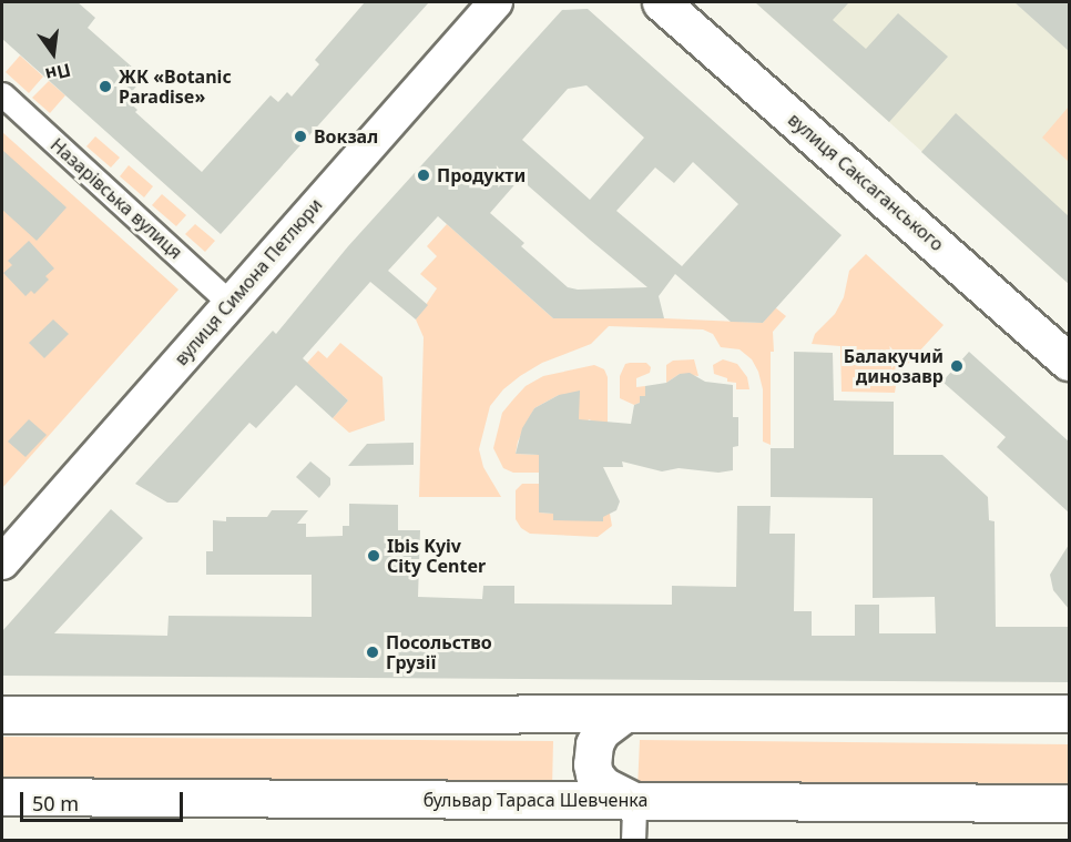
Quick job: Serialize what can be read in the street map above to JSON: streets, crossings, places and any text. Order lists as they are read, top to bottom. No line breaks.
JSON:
{"streets":{"main road":["вулиця Саксаганського","вулиця Симона Петлюри","бульвар Тараса Шевченка"],"street":["Назарівська вулиця"]},"crossings":[["Назарівська вулиця","вулиця Симона Петлюри"]],"places":["ЖК «Botanic Paradise»","Вокзал","Продукти","Балакучий динозавр","Ibis Kyiv City Center","Посольство Грузії"],"scale_bar":"50 m","north":"bottom"}
